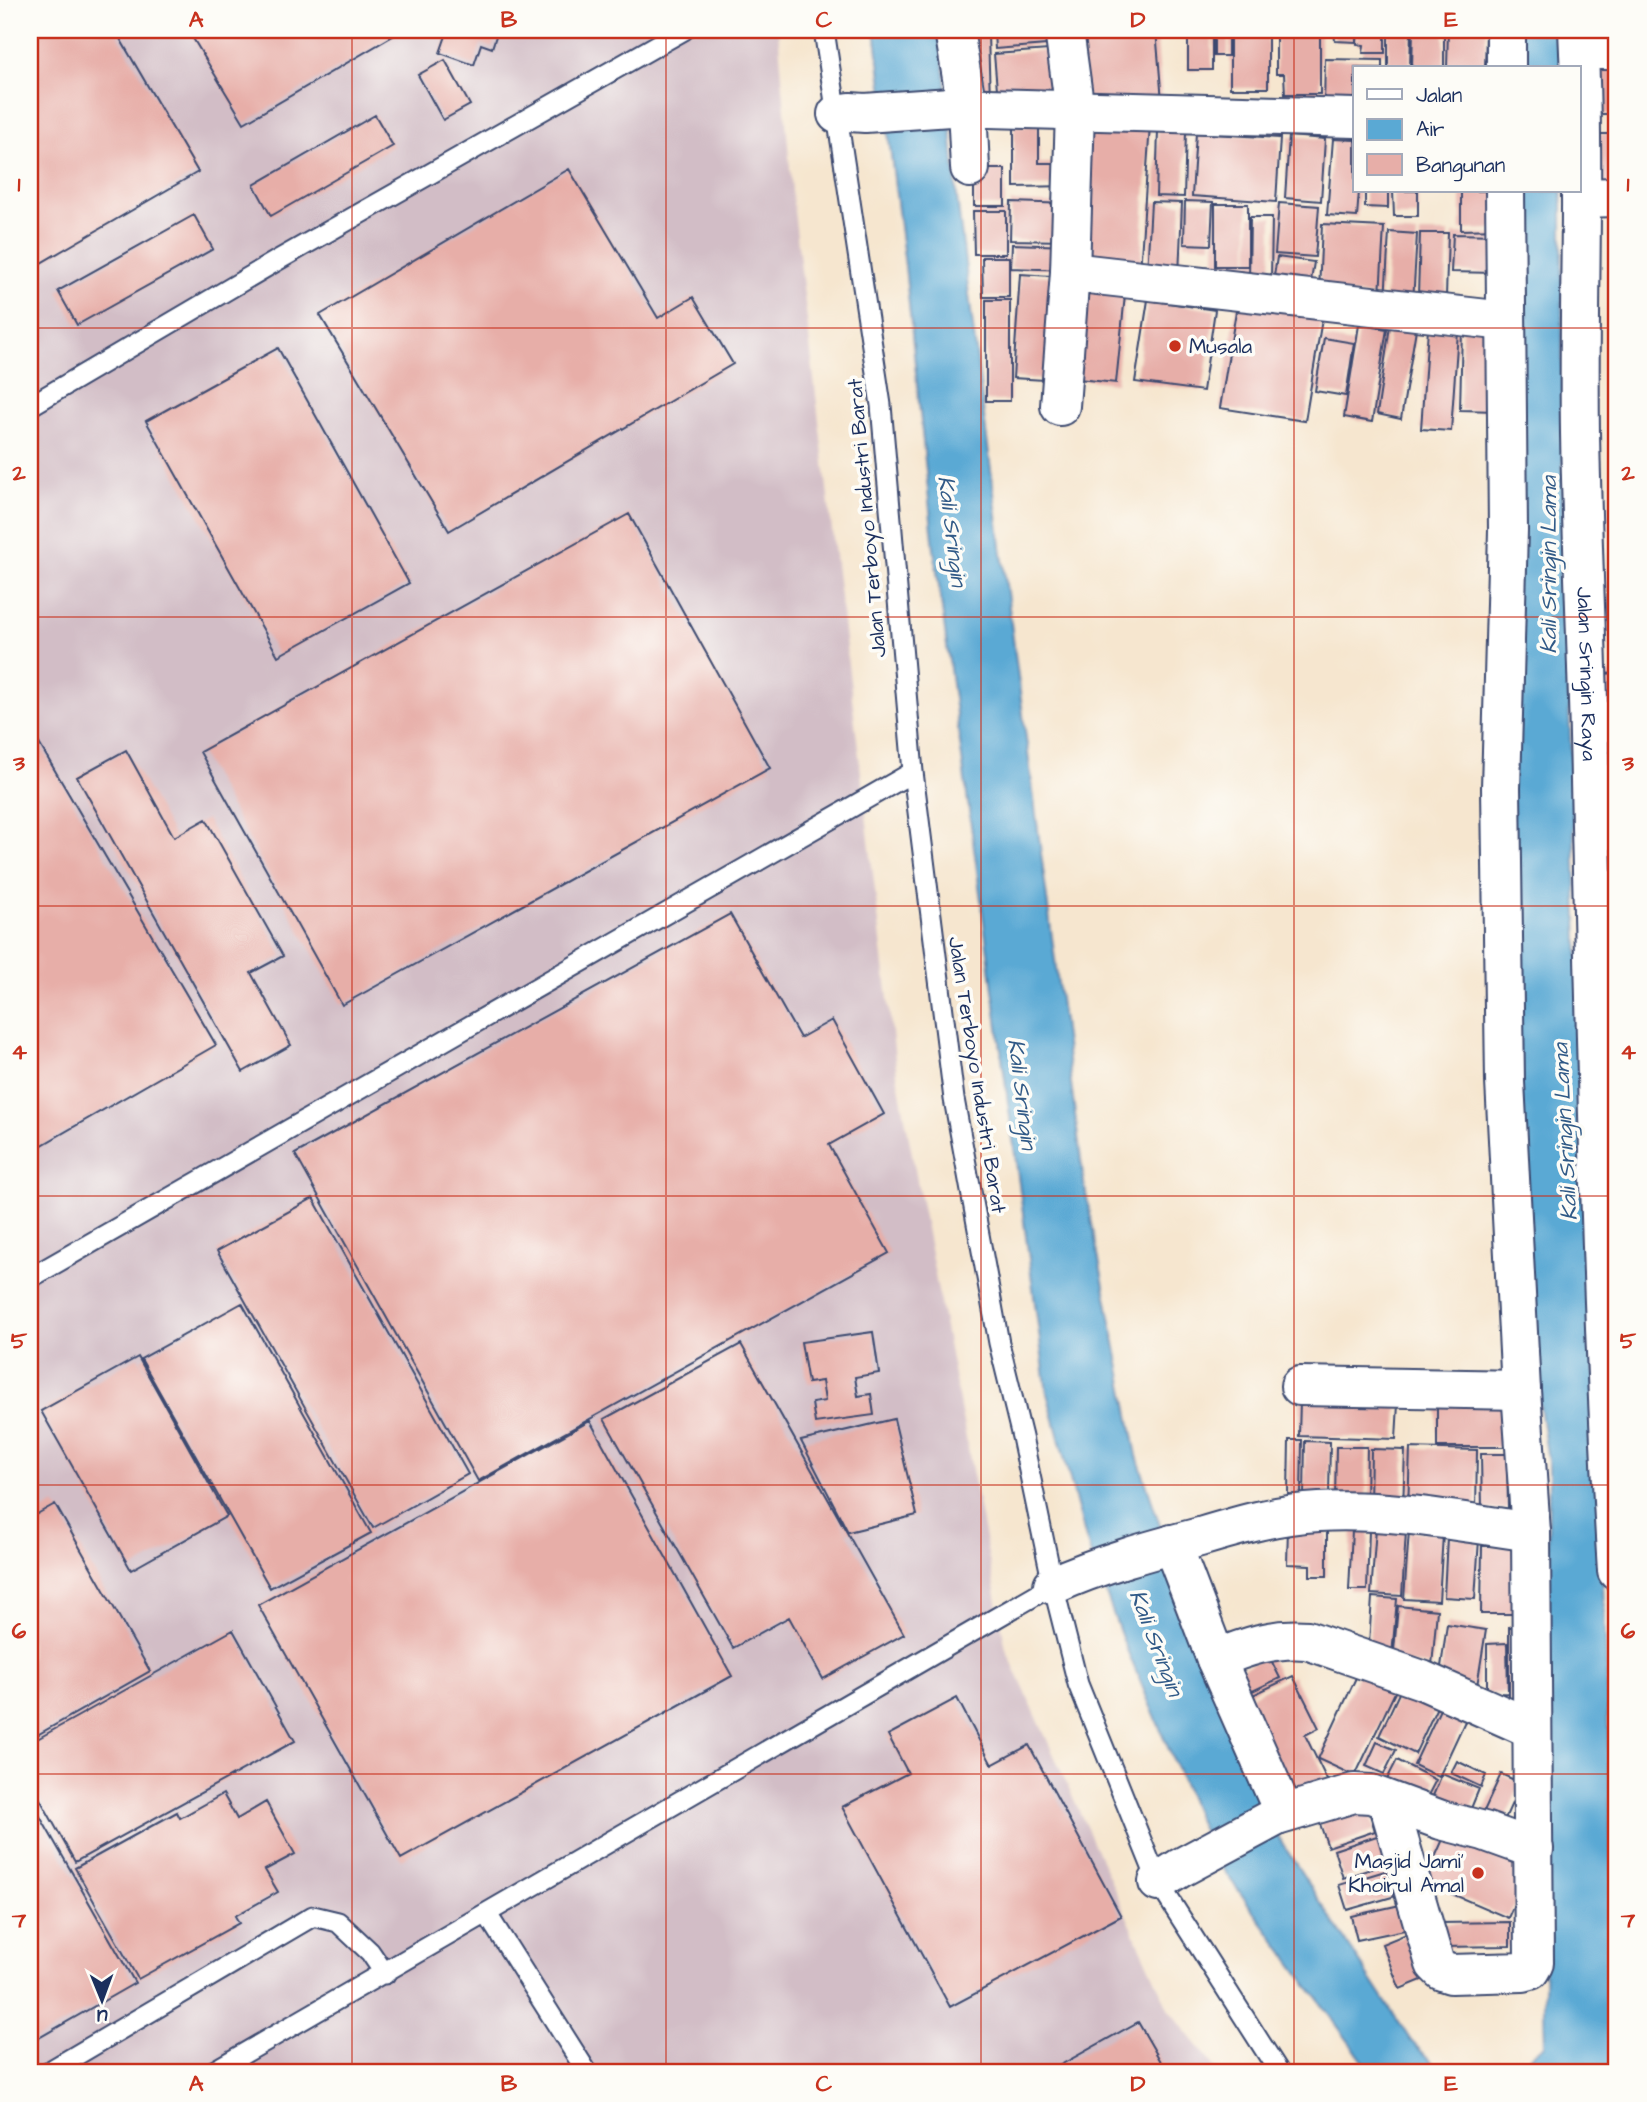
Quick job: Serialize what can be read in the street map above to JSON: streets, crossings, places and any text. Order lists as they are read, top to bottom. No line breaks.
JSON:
{"streets":{"street":["Jalan Sringin Raya"],"lane":["Jalan Terboyo Industri Barat"]},"water":["Kali Sringin","Kali Sringin Lama"],"places":["Musala","Masjid Jami' Khoirul Amal"],"legend":["Jalan","Air","Bangunan"],"north":"bottom","grid":{"columns":["A","B","C","D","E"],"rows":["1","2","3","4","5","6","7"]}}
